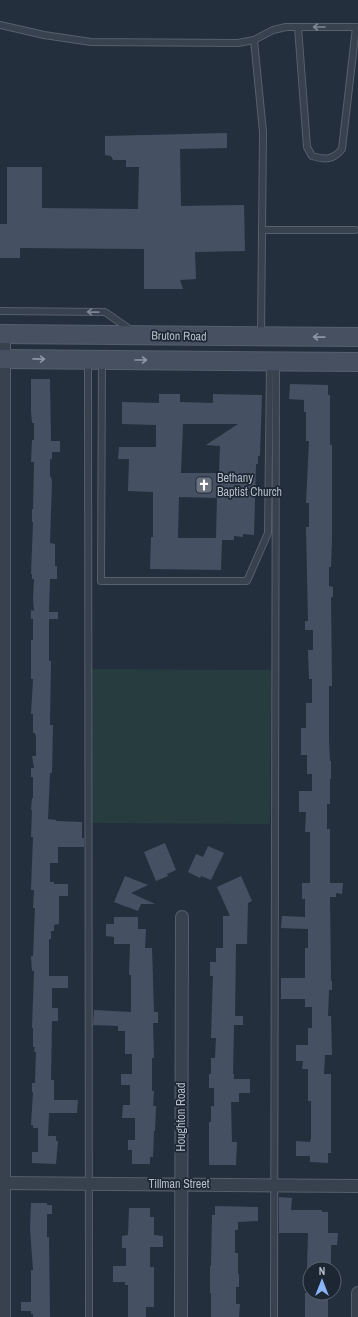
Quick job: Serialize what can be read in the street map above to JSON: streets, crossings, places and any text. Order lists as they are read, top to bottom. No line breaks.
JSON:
{"streets":{"main road":["Bruton Road"],"street":["Houghton Road","Tillman Street"]},"crossings":[["Houghton Road","Tillman Street"]],"places":{"church":["Bethany Baptist Church"]},"north":"top"}
